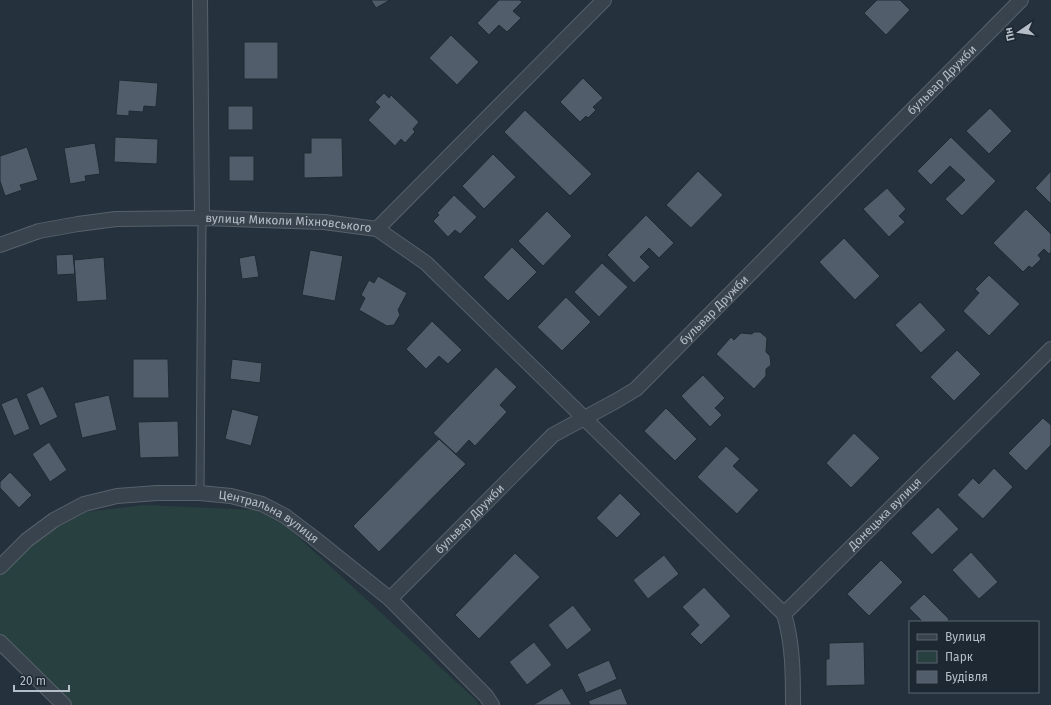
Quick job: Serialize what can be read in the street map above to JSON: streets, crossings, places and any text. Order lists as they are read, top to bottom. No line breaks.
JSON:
{"streets":{"street":["бульвар Дружби","вулиця Миколи Міхновського","Донецька вулиця","Центральна вулиця"]},"crossings":[["бульвар Дружби","Центральна вулиця"]],"legend":["Вулиця","Парк","Будівля"],"scale_bar":"20 m","north":"left"}
